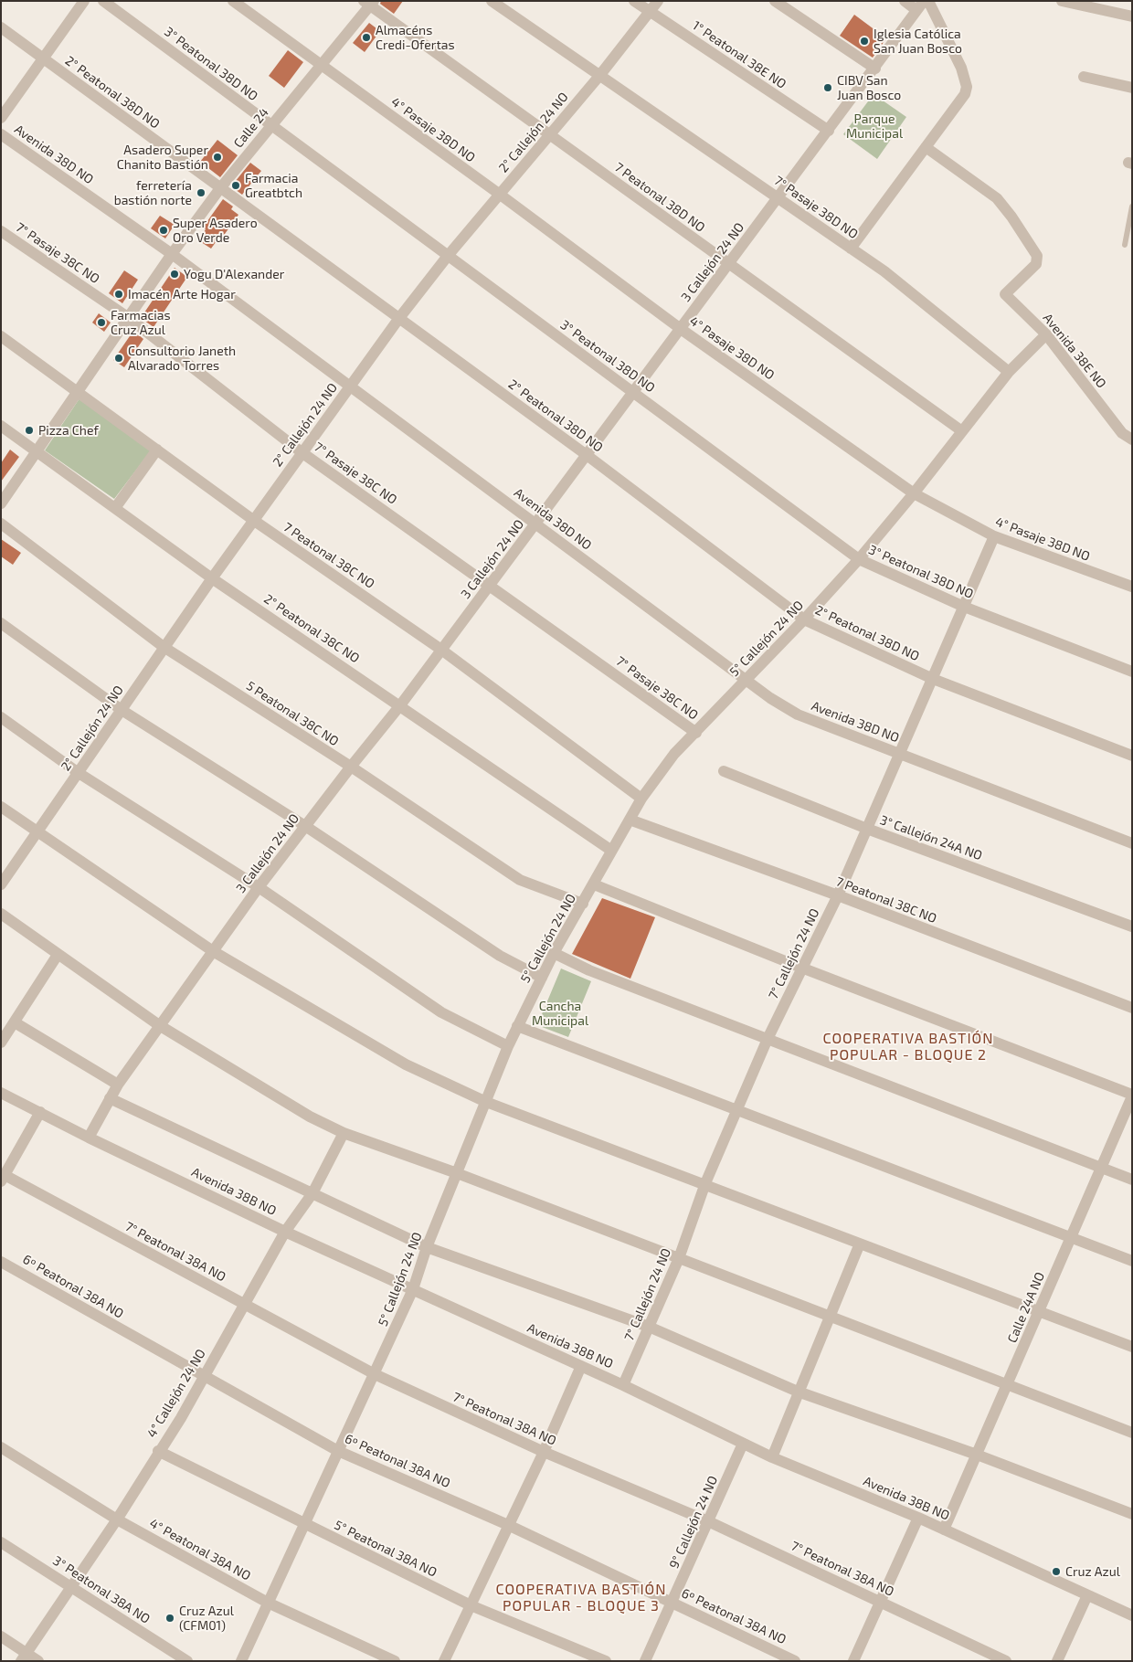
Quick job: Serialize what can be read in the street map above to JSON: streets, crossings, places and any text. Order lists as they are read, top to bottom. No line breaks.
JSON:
{"streets":{"street":["1° Peatonal 38E NO","3° Peatonal 38D NO","2° Peatonal 38D NO","Calle 24","4° Pasaje 38D NO","2° Callejón 24 NO","Avenida 38D NO","7 Peatonal 38D NO","7° Pasaje 38D NO","7° Pasaje 38C NO","3 Callejón 24 NO","Avenida 38E NO","7 Peatonal 38C NO","2° Peatonal 38C NO","5° Callejón 24 NO","5 Peatonal 38C NO","3° Callejón 24A NO","7° Callejón 24 NO","Avenida 38B NO","7° Peatonal 38A NO","6º Peatonal 38A NO","Calle 24A NO","4° Callejón 24 NO","9° Callejón 24 NO","5° Peatonal 38A NO","4° Peatonal 38A NO","3° Peatonal 38A NO"]},"crossings":[["1° Peatonal 38E NO","2° Callejón 24 NO"],["1° Peatonal 38E NO","3 Callejón 24 NO"],["3° Peatonal 38D NO","Calle 24"],["3° Peatonal 38D NO","2° Callejón 24 NO"],["3° Peatonal 38D NO","3 Callejón 24 NO"],["3° Peatonal 38D NO","5° Callejón 24 NO"],["3° Peatonal 38D NO","7° Callejón 24 NO"],["2° Peatonal 38D NO","Calle 24"],["2° Peatonal 38D NO","2° Callejón 24 NO"],["2° Peatonal 38D NO","3 Callejón 24 NO"],["2° Peatonal 38D NO","5° Callejón 24 NO"],["2° Peatonal 38D NO","7° Callejón 24 NO"],["Calle 24","4° Pasaje 38D NO"],["Calle 24","Avenida 38D NO"],["Calle 24","7 Peatonal 38D NO"],["Calle 24","7° Pasaje 38C NO"],["Calle 24","7 Peatonal 38C NO"],["Calle 24","2° Peatonal 38C NO"],["4° Pasaje 38D NO","2° Callejón 24 NO"],["4° Pasaje 38D NO","3 Callejón 24 NO"],["4° Pasaje 38D NO","5° Callejón 24 NO"],["4° Pasaje 38D NO","7° Callejón 24 NO"],["2° Callejón 24 NO","Avenida 38D NO"],["2° Callejón 24 NO","7 Peatonal 38D NO"],["2° Callejón 24 NO","7° Pasaje 38D NO"],["2° Callejón 24 NO","7° Pasaje 38C NO"],["2° Callejón 24 NO","7 Peatonal 38C NO"],["2° Callejón 24 NO","2° Peatonal 38C NO"],["2° Callejón 24 NO","5 Peatonal 38C NO"],["Avenida 38D NO","3 Callejón 24 NO"],["Avenida 38D NO","5° Callejón 24 NO"],["Avenida 38D NO","7° Callejón 24 NO"],["7 Peatonal 38D NO","3 Callejón 24 NO"],["7 Peatonal 38D NO","5° Callejón 24 NO"],["7° Pasaje 38D NO","3 Callejón 24 NO"],["7° Pasaje 38D NO","5° Callejón 24 NO"],["7° Pasaje 38C NO","3 Callejón 24 NO"],["7° Pasaje 38C NO","5° Callejón 24 NO"],["3 Callejón 24 NO","7 Peatonal 38C NO"],["3 Callejón 24 NO","2° Peatonal 38C NO"],["3 Callejón 24 NO","5 Peatonal 38C NO"],["3 Callejón 24 NO","Avenida 38B NO"],["Avenida 38E NO","5° Callejón 24 NO"],["7 Peatonal 38C NO","5° Callejón 24 NO"],["7 Peatonal 38C NO","7° Callejón 24 NO"],["2° Peatonal 38C NO","5° Callejón 24 NO"],["5° Callejón 24 NO","5 Peatonal 38C NO"],["5° Callejón 24 NO","Avenida 38B NO"],["5° Callejón 24 NO","7° Peatonal 38A NO"],["5° Callejón 24 NO","6º Peatonal 38A NO"],["5° Callejón 24 NO","5° Peatonal 38A NO"],["5° Callejón 24 NO","4° Peatonal 38A NO"],["3° Callejón 24A NO","7° Callejón 24 NO"],["7° Callejón 24 NO","Avenida 38B NO"],["Avenida 38B NO","Calle 24A NO"],["Avenida 38B NO","4° Callejón 24 NO"],["Avenida 38B NO","9° Callejón 24 NO"],["7° Peatonal 38A NO","4° Callejón 24 NO"],["7° Peatonal 38A NO","9° Callejón 24 NO"],["6º Peatonal 38A NO","4° Callejón 24 NO"],["6º Peatonal 38A NO","9° Callejón 24 NO"],["4° Callejón 24 NO","5° Peatonal 38A NO"],["4° Callejón 24 NO","4° Peatonal 38A NO"],["4° Callejón 24 NO","3° Peatonal 38A NO"]],"districts":["COOPERATIVA BASTIÓN POPULAR - BLOQUE 2","COOPERATIVA BASTIÓN POPULAR - BLOQUE 3"],"parks":["Parque Municipal","Cancha Municipal"],"places":["Almacéns Credi-Ofertas","Iglesia Católica San Juan Bosco","CIBV San Juan Bosco","Asadero Super Chanito Bastión","Farmacia Greatbtch","ferretería bastión norte","Super Asadero Oro Verde","Yogu D'Alexander","Imacén Arte Hogar","Farmacias Cruz Azul","Consultorio Janeth Alvarado Torres","Pizza Chef","Cruz Azul","Cruz Azul (CFM01)"]}
